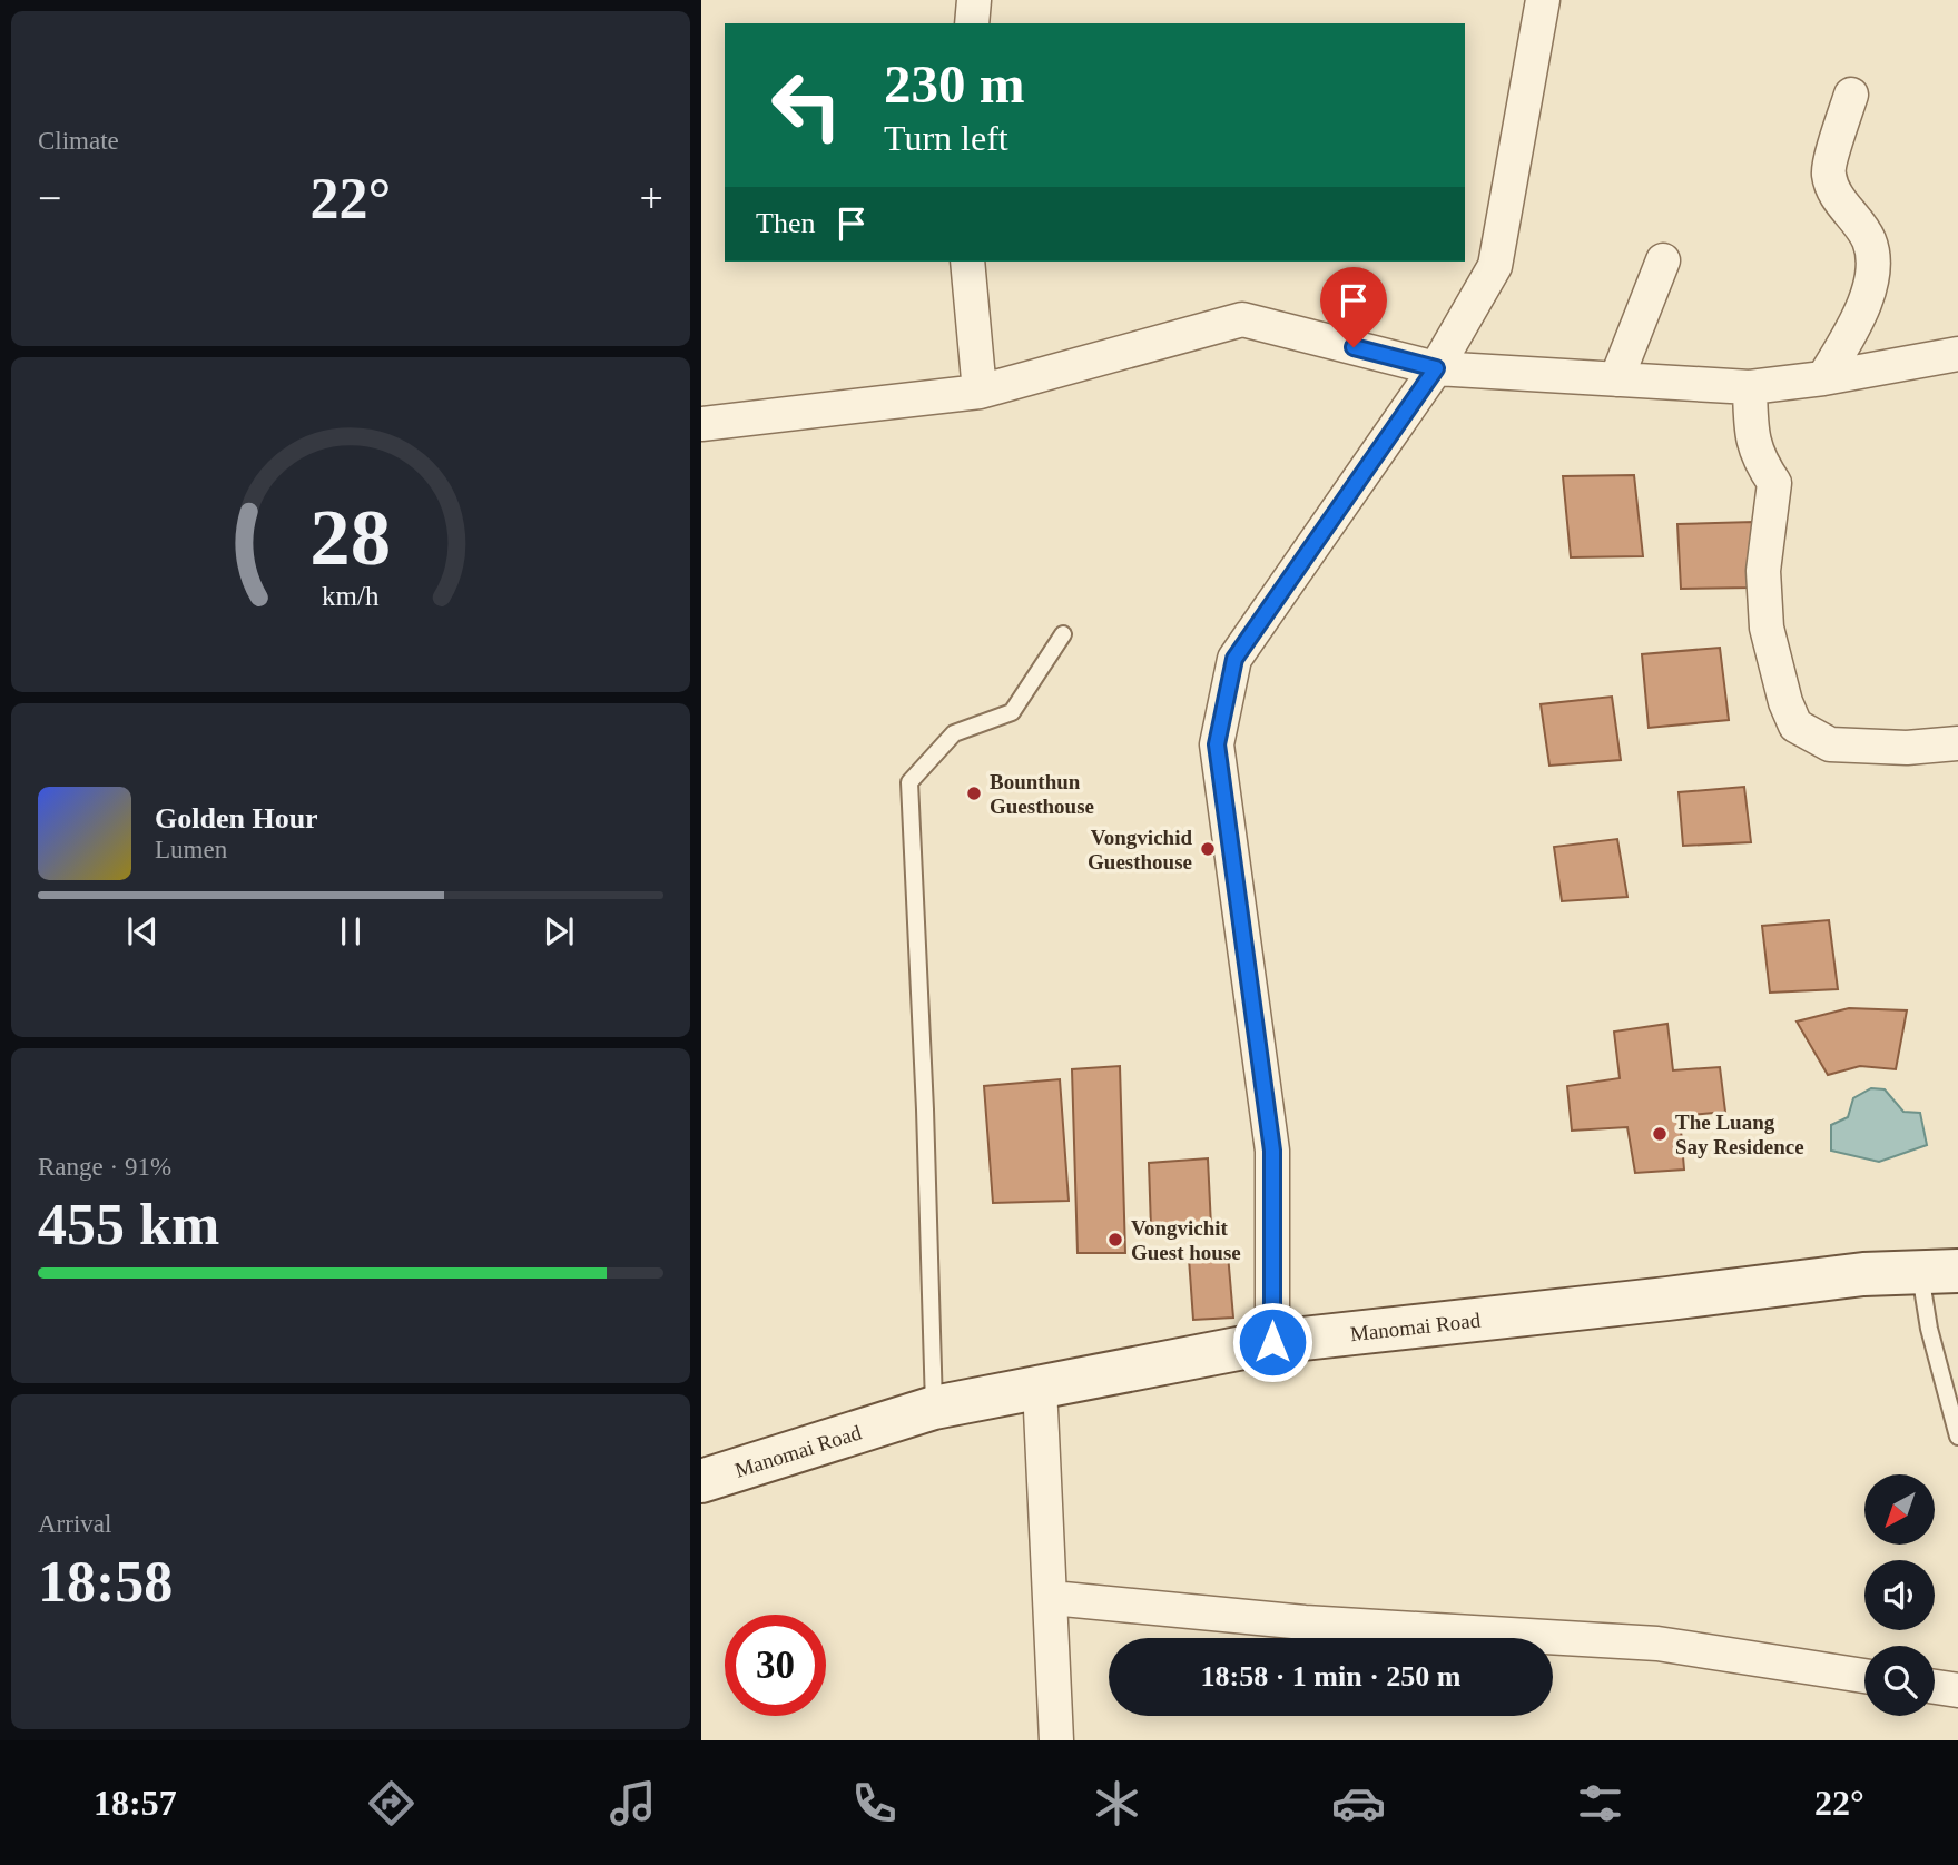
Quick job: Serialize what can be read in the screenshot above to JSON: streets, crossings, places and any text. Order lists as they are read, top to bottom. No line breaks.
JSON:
{"streets":{"street":["Manomai Road"]},"places":["Bounthun Guesthouse","Vongvichid Guesthouse","The Luang Say Residence","Vongvichit Guest house"],"north":"bottom left","page":{"tile":["Climate",["Range · 91%","455 km"],["Arrival","18:58"]],"turn":["230 m","Turn left"],"heat":["−","22°","+"],"then":"Then","song":["Golden Hour","Lumen"],"limit":"30","trip":"18:58 · 1 min · 250 m","tabs":["18:57","22°"],"gauge":["28","km/h"]}}
